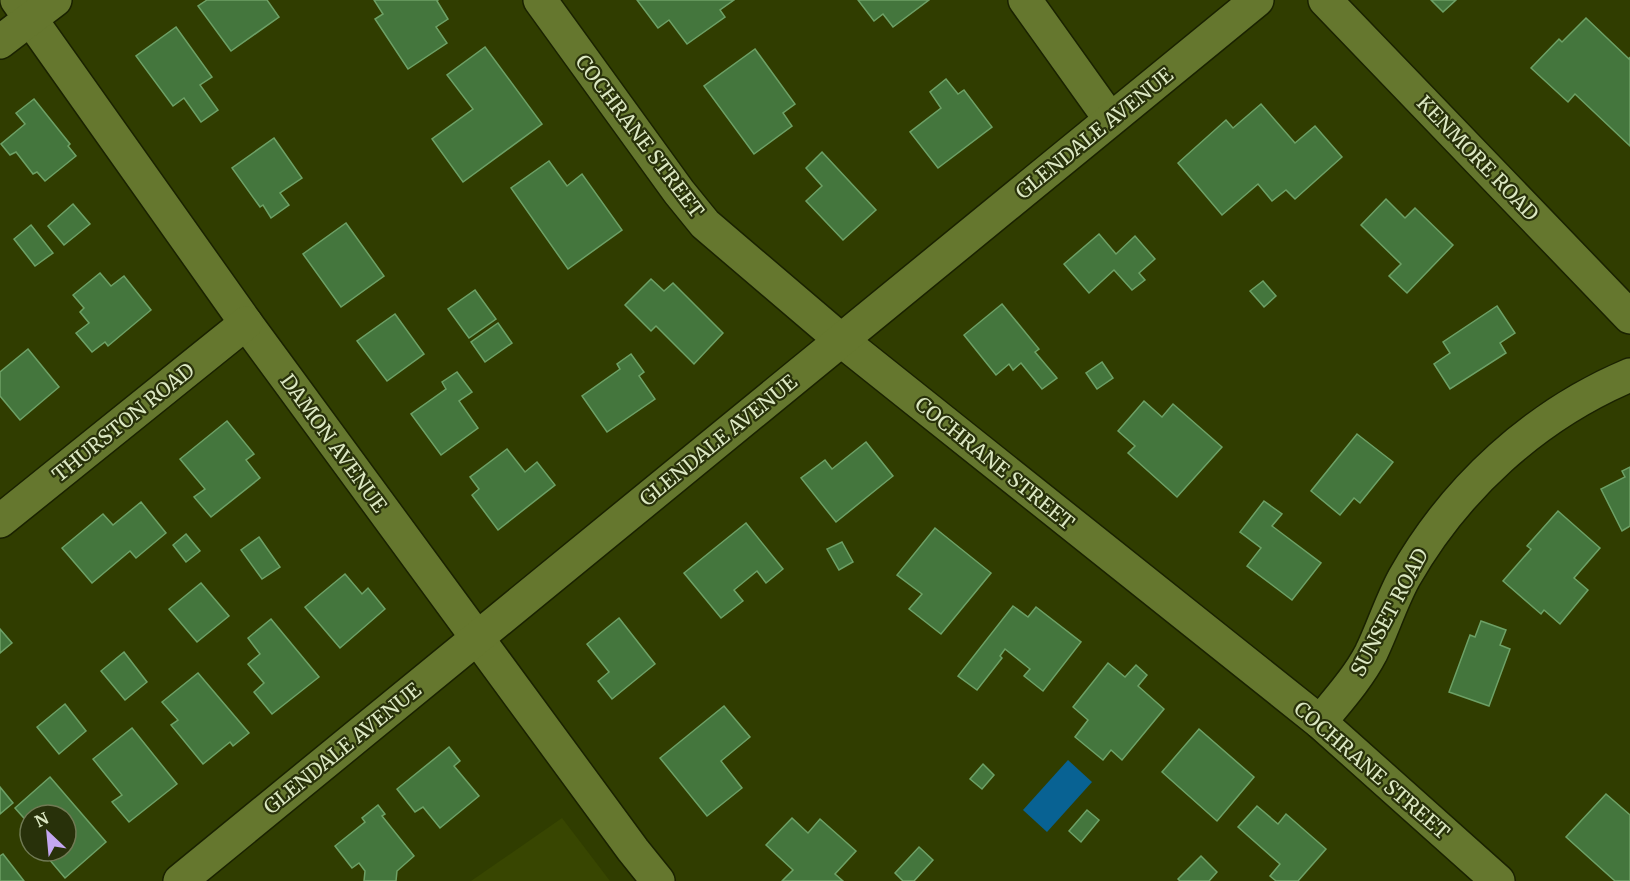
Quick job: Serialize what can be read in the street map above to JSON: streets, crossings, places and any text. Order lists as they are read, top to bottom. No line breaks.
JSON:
{"streets":{"street":["GLENDALE AVENUE","COCHRANE STREET","KENMORE ROAD","THURSTON ROAD","DAMON AVENUE","SUNSET ROAD"]},"crossings":[["GLENDALE AVENUE","COCHRANE STREET"],["GLENDALE AVENUE","DAMON AVENUE"],["COCHRANE STREET","SUNSET ROAD"],["THURSTON ROAD","DAMON AVENUE"]],"north":"top left"}
